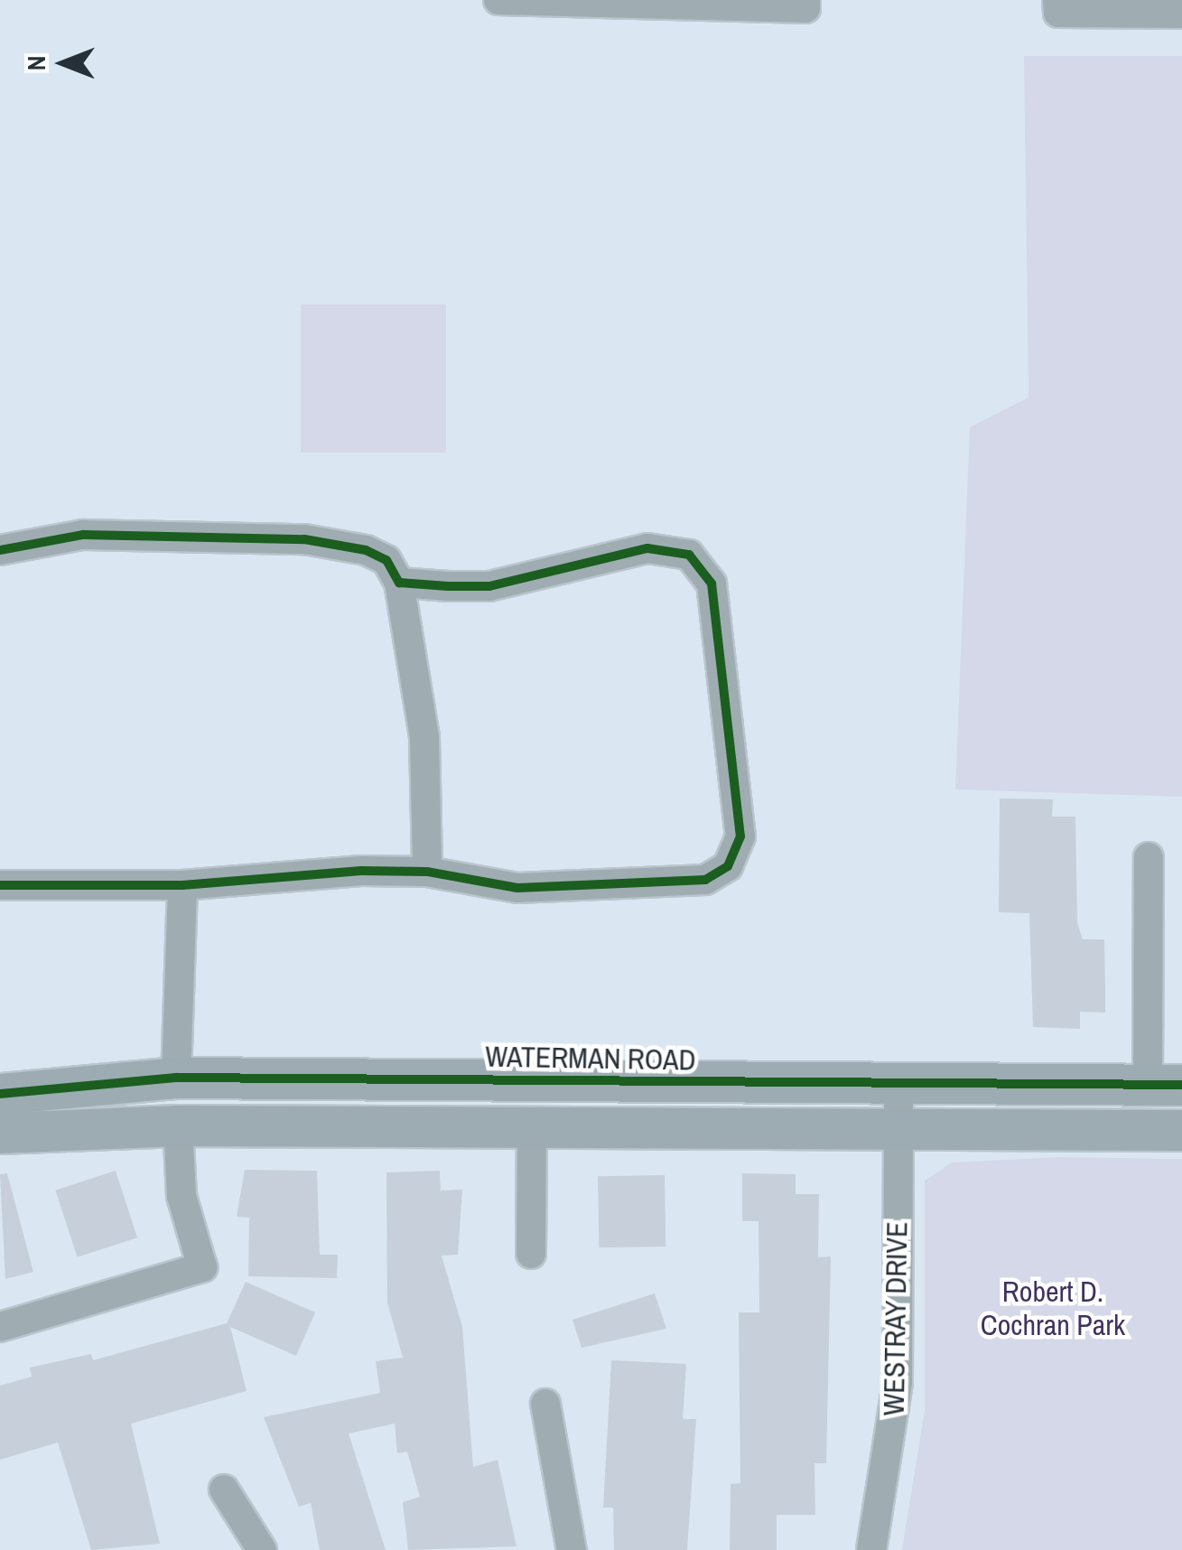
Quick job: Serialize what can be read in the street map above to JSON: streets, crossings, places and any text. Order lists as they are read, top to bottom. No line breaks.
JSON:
{"streets":{"street":["WATERMAN ROAD","WESTRAY DRIVE"]},"crossings":[["WATERMAN ROAD","WESTRAY DRIVE"]],"parks":["Robert D. Cochran Park"],"north":"left"}
